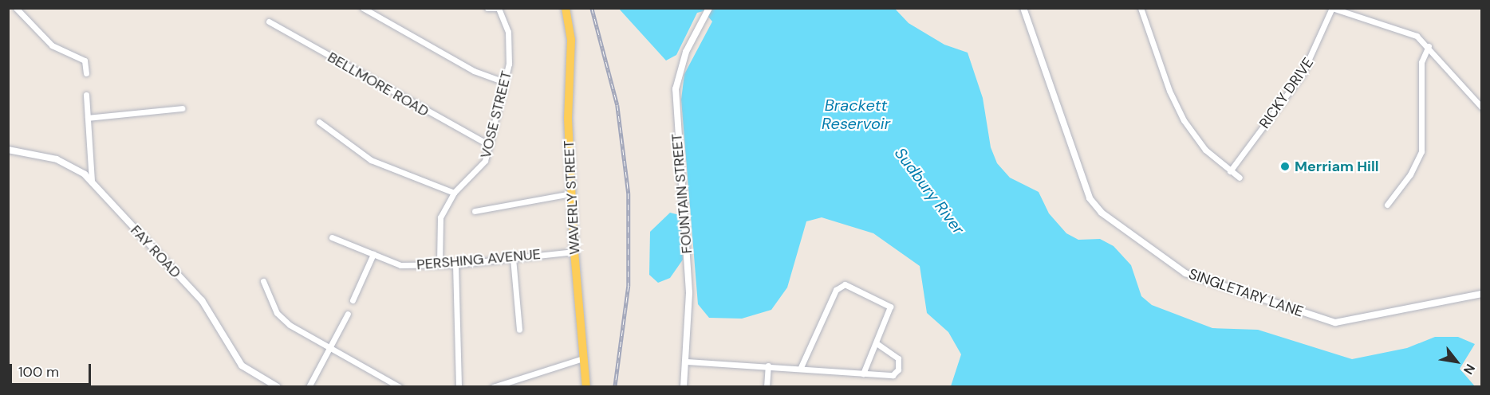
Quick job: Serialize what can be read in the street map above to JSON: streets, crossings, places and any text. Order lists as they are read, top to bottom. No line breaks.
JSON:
{"streets":{"main road":["WAVERLY STREET"],"street":["BELLMORE ROAD","RICKY DRIVE","VOSE STREET","FOUNTAIN STREET","FAY ROAD","PERSHING AVENUE","SINGLETARY LANE"]},"crossings":[["BELLMORE ROAD","VOSE STREET"],["VOSE STREET","PERSHING AVENUE"],["WAVERLY STREET","PERSHING AVENUE"]],"water":["Brackett Reservoir","Sudbury River"],"places":["Merriam Hill"],"scale_bar":"100 m","north":"bottom right"}
